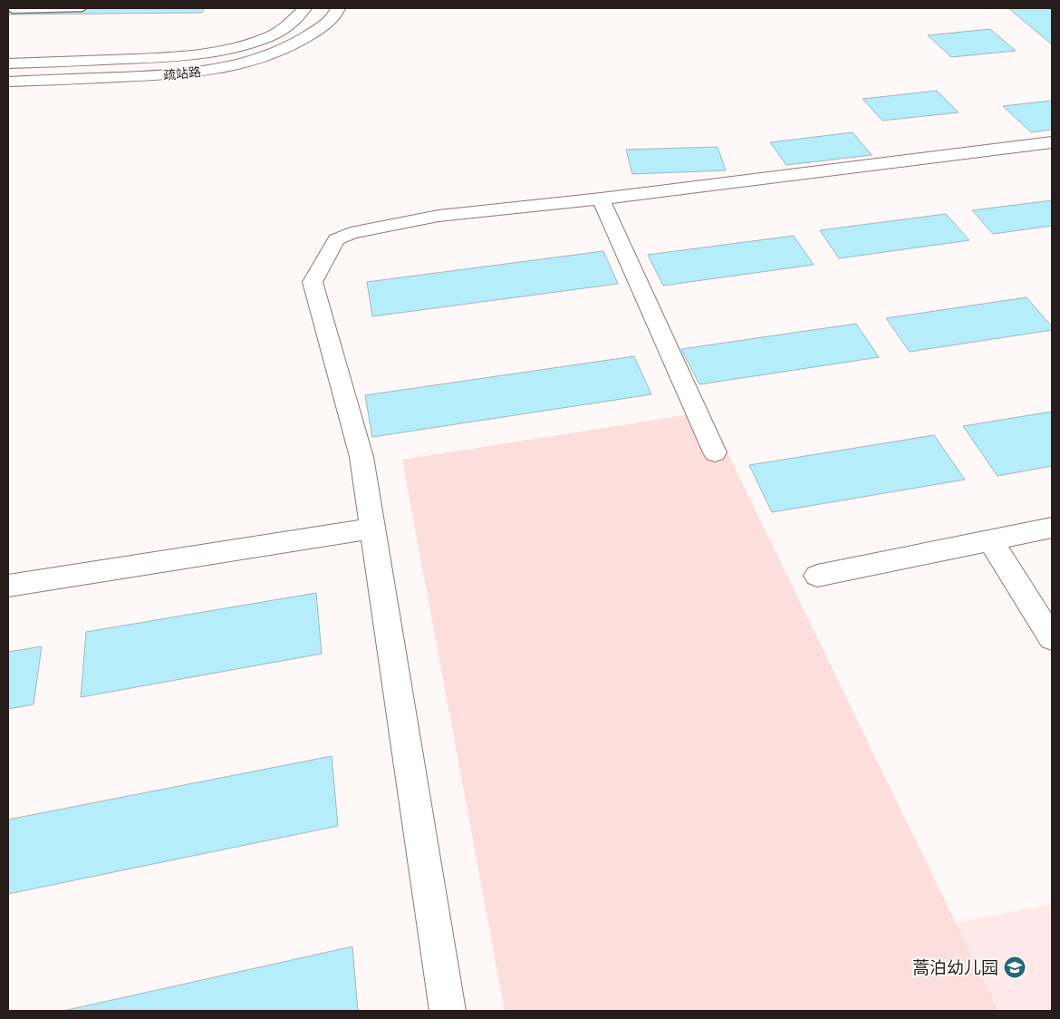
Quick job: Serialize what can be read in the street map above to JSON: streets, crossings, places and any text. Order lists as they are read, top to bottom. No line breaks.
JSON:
{"streets":{"street":["疏站路"]},"places":{"school or university":["蒿泊幼儿园"]}}
